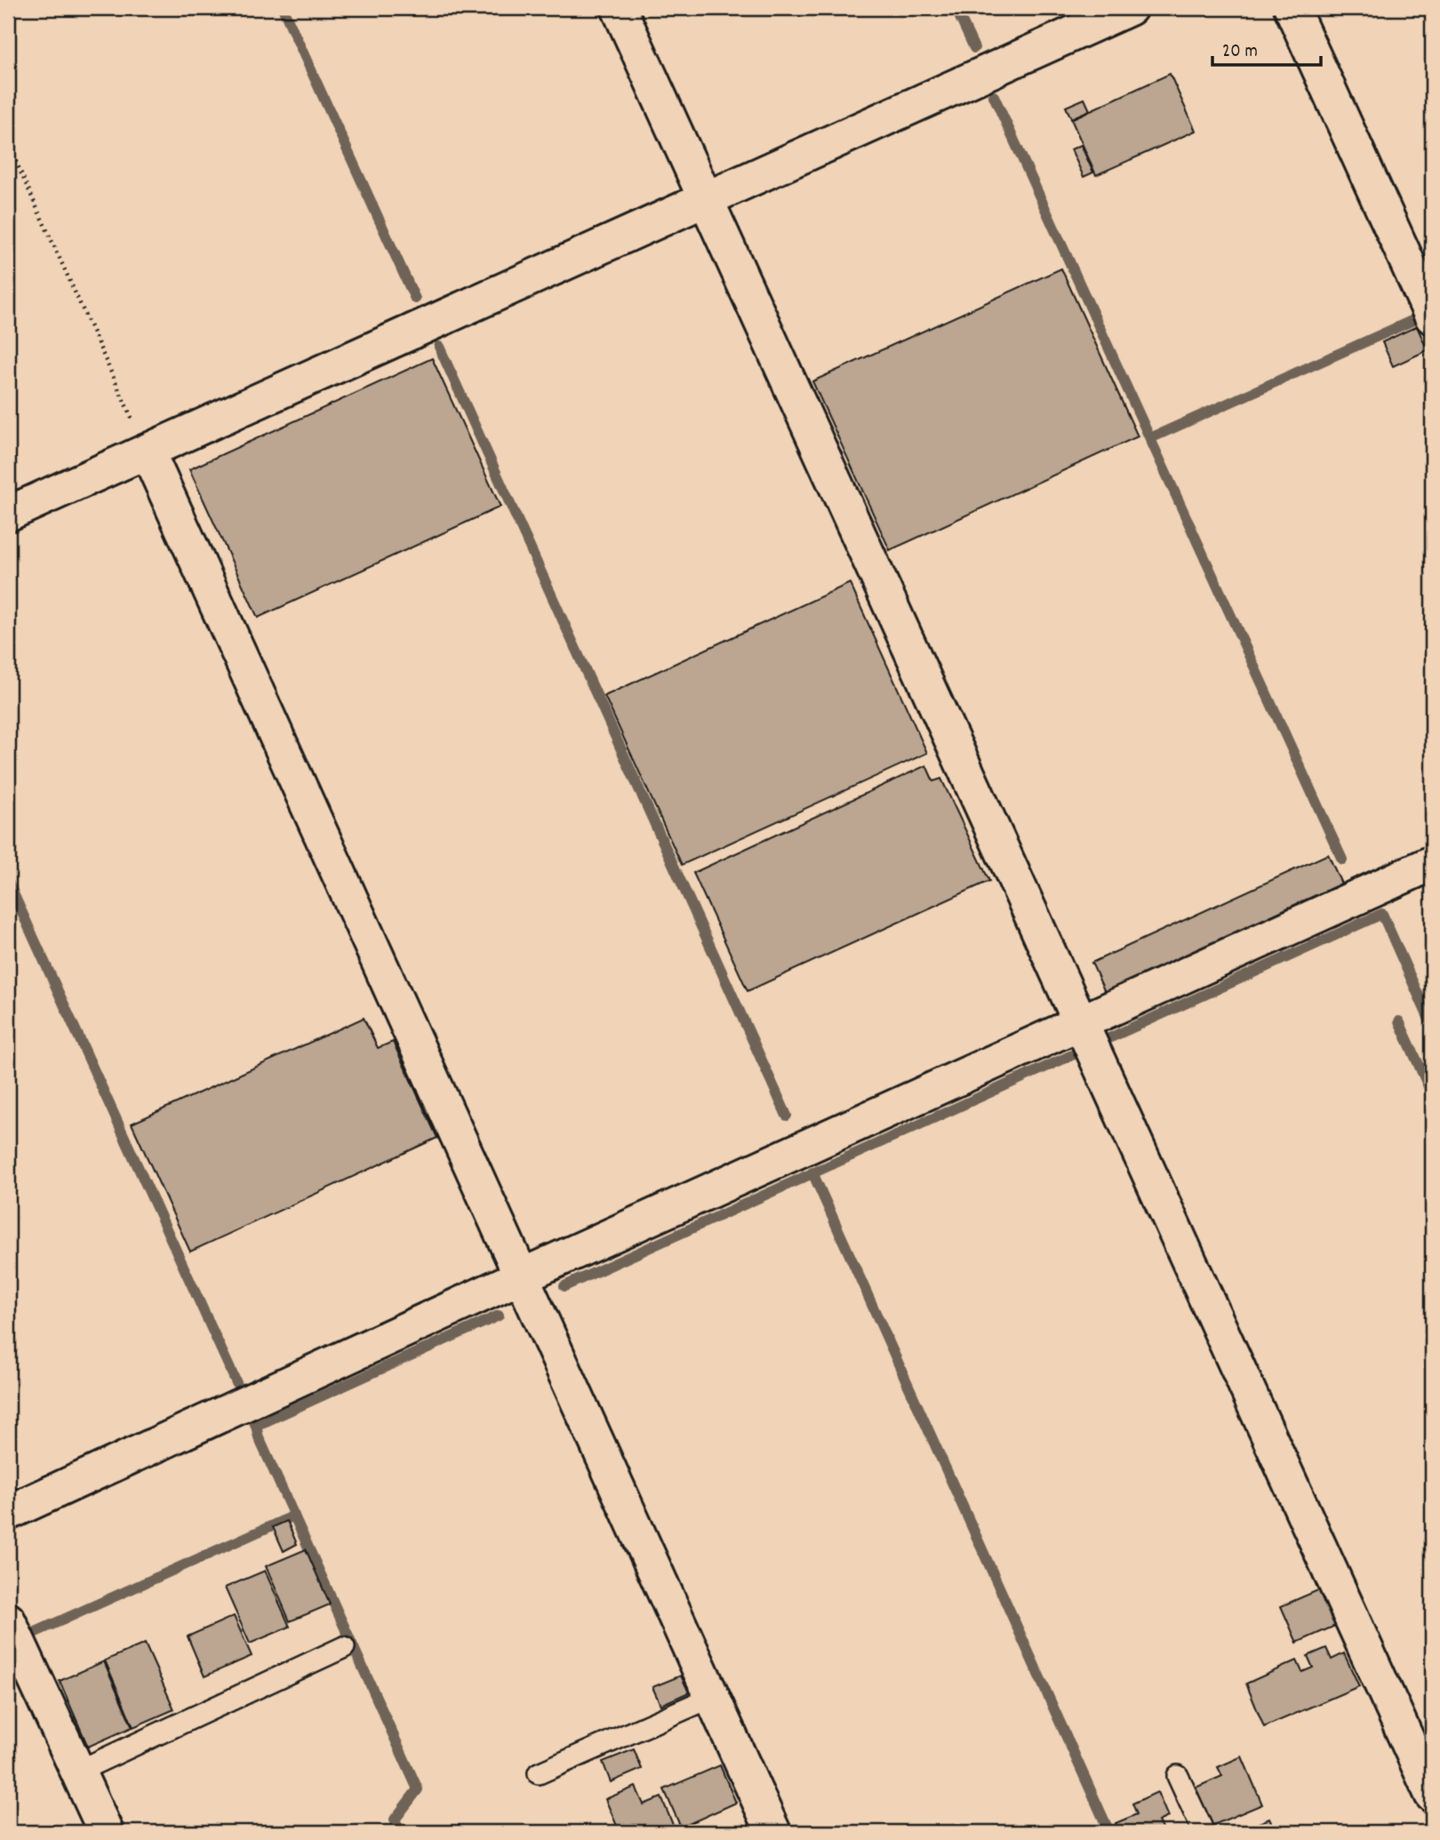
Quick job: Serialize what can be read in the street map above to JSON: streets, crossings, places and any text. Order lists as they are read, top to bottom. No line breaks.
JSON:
{"scale_bar":"20 m"}
